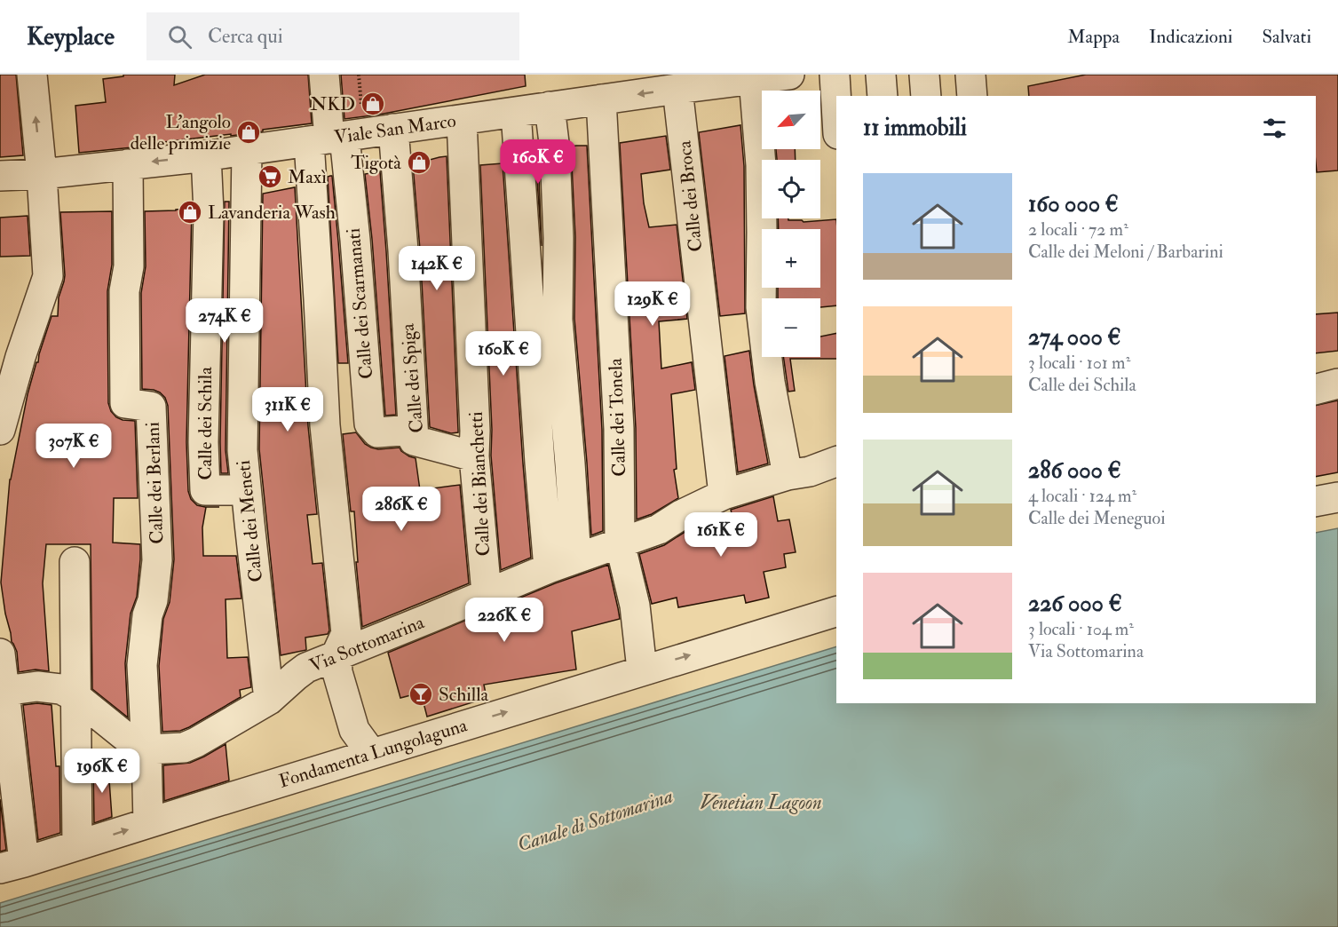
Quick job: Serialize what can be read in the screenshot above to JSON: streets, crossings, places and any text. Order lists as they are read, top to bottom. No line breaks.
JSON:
{"streets":{"street":["Viale San Marco","Calle dei Broca","Calle dei Scarmanati","Calle dei Spiga","Calle dei Tonela","Calle dei Schila","Calle dei Berlani","Calle dei Bianchetti","Calle dei Meneti","Via Sottomarina","Fondamenta Lungolaguna"]},"crossings":[["Viale San Marco","Calle dei Broca"],["Viale San Marco","Calle dei Scarmanati"],["Viale San Marco","Calle dei Spiga"],["Viale San Marco","Calle dei Tonela"],["Viale San Marco","Calle dei Schila"],["Viale San Marco","Calle dei Berlani"],["Viale San Marco","Calle dei Bianchetti"],["Viale San Marco","Calle dei Meneti"],["Calle dei Broca","Via Sottomarina"],["Calle dei Scarmanati","Calle dei Spiga"],["Calle dei Spiga","Calle dei Bianchetti"],["Calle dei Tonela","Via Sottomarina"],["Calle dei Tonela","Fondamenta Lungolaguna"],["Calle dei Schila","Calle dei Meneti"],["Calle dei Berlani","Via Sottomarina"],["Calle dei Berlani","Fondamenta Lungolaguna"],["Calle dei Bianchetti","Via Sottomarina"],["Calle dei Meneti","Via Sottomarina"]],"one_way":["Fondamenta Lungolaguna"],"water":["Venetian Lagoon","Canale di Sottomarina"],"places":{"shop":["NKD","L'angolo delle primizie","Tigotà","Lavanderia Wash"],"supermarket":["Maxì"],"bar":["Schilla"]},"north":"bottom left","page":{"header":"Keyplace","search":"Cerca qui","nav":["Mappa","Indicazioni","Salvati"],"map_buttons":["+","−"],"heading":"11 immobili","price":["160K €","142K €","129K €","274K €","160K €","311K €","307K €","286K €","161K €","226K €","196K €"],"list":[{"name":"160 000 €","note":"2 locali · 72 m² · Calle dei Meloni / Barbarini"},{"name":"274 000 €","note":"3 locali · 101 m² · Calle dei Schila"},{"name":"286 000 €","note":"4 locali · 124 m² · Calle dei Meneguoi"},{"name":"226 000 €","note":"3 locali · 104 m² · Via Sottomarina"}]}}
